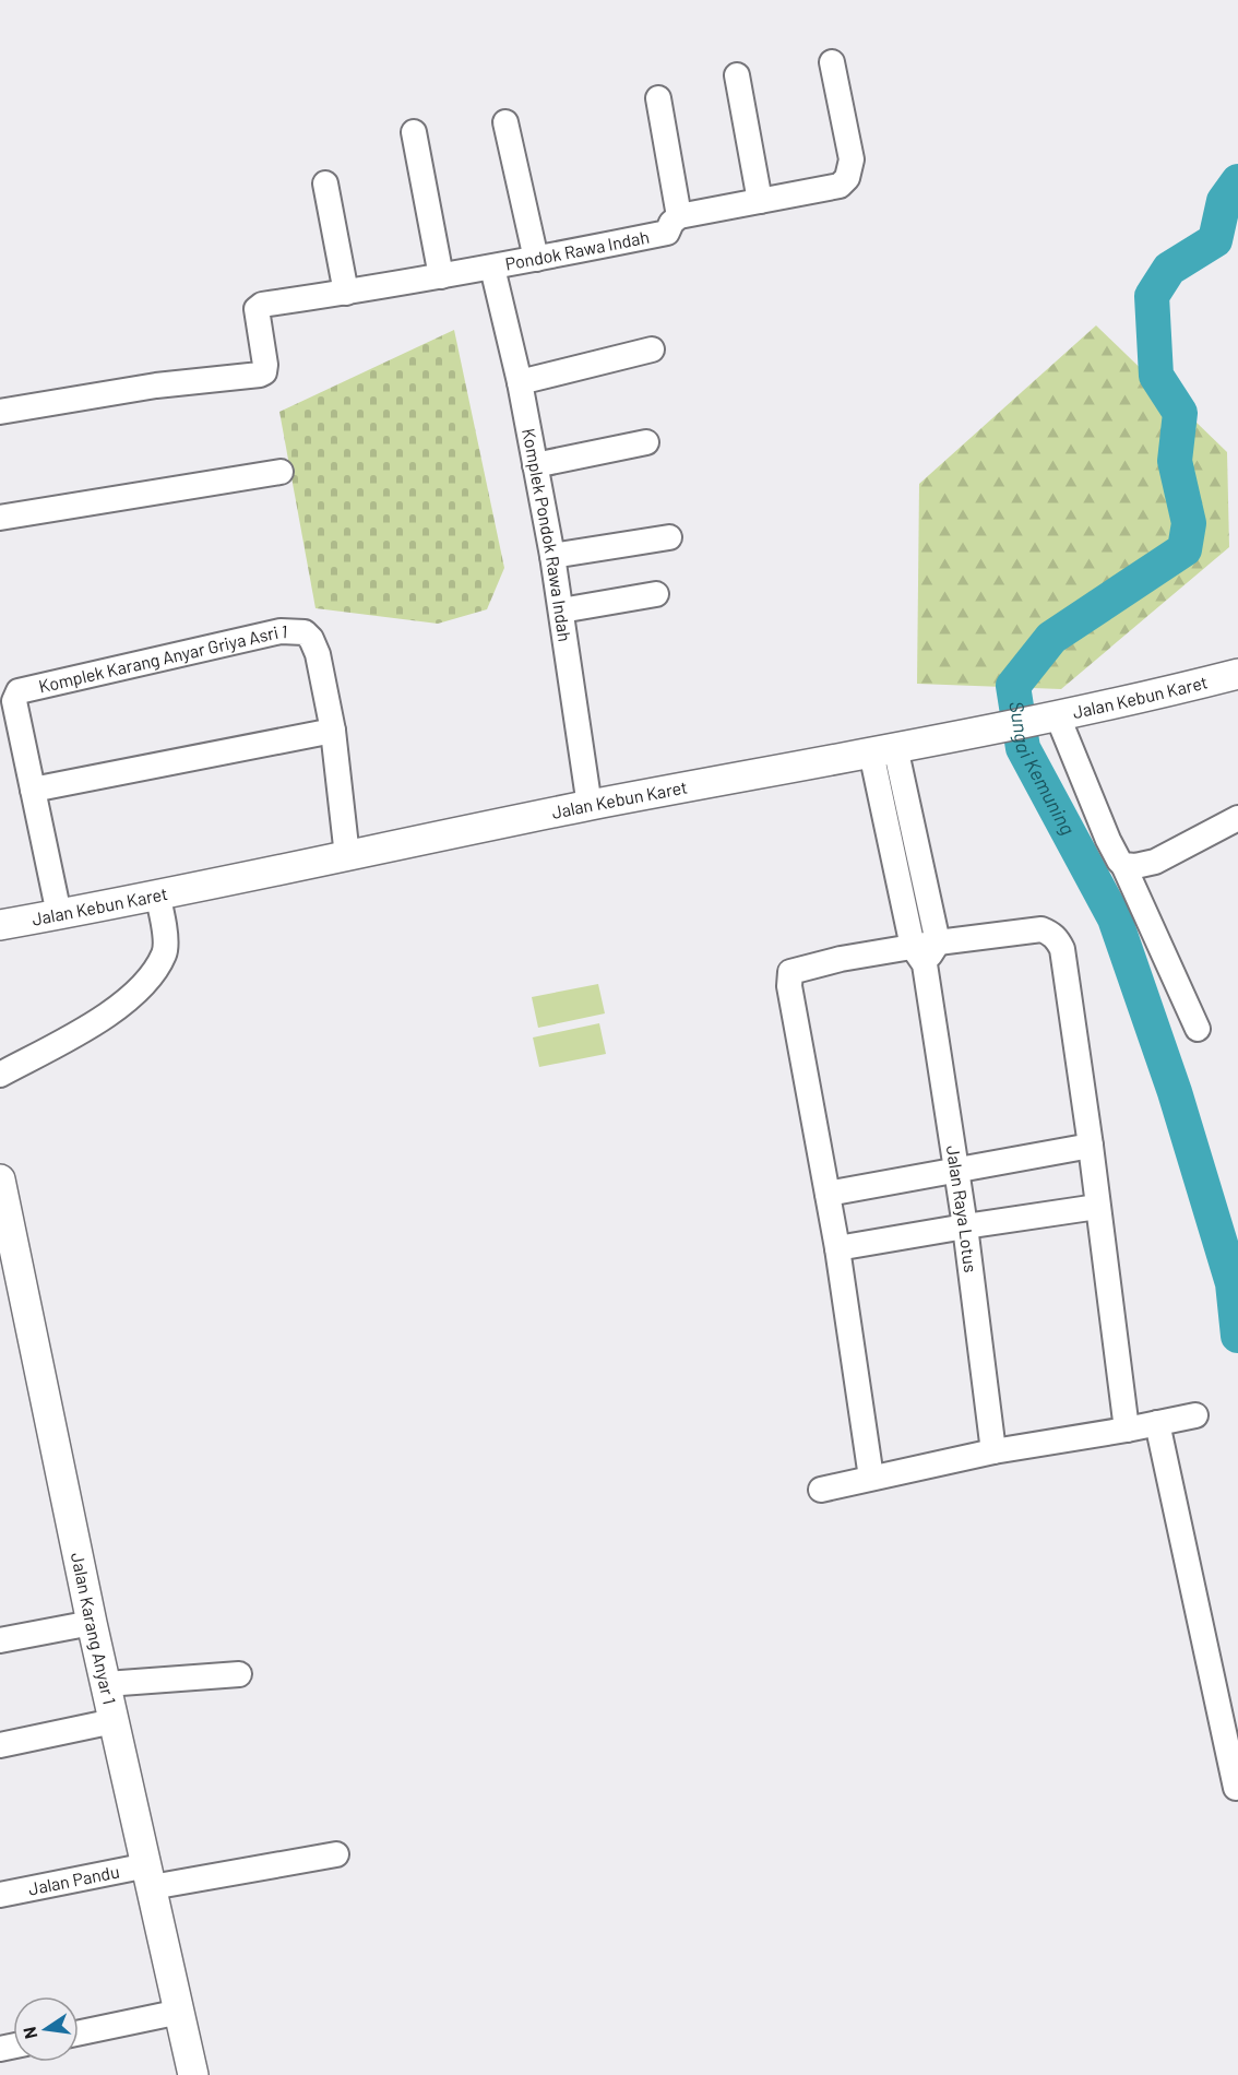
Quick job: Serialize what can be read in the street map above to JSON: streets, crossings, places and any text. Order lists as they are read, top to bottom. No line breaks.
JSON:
{"streets":{"main road":["Jalan Kebun Karet","Jalan Karang Anyar 1"],"street":["Pondok Rawa Indah","Komplek Pondok Rawa Indah","Komplek Karang Anyar Griya Asri 1","Jalan Raya Lotus","Jalan Pandu"]},"crossings":[["Pondok Rawa Indah","Komplek Pondok Rawa Indah"],["Komplek Pondok Rawa Indah","Jalan Kebun Karet"],["Komplek Karang Anyar Griya Asri 1","Jalan Kebun Karet"],["Jalan Kebun Karet","Jalan Raya Lotus"],["Jalan Karang Anyar 1","Jalan Pandu"]],"water":["Sungai Kemuning"],"north":"left"}
